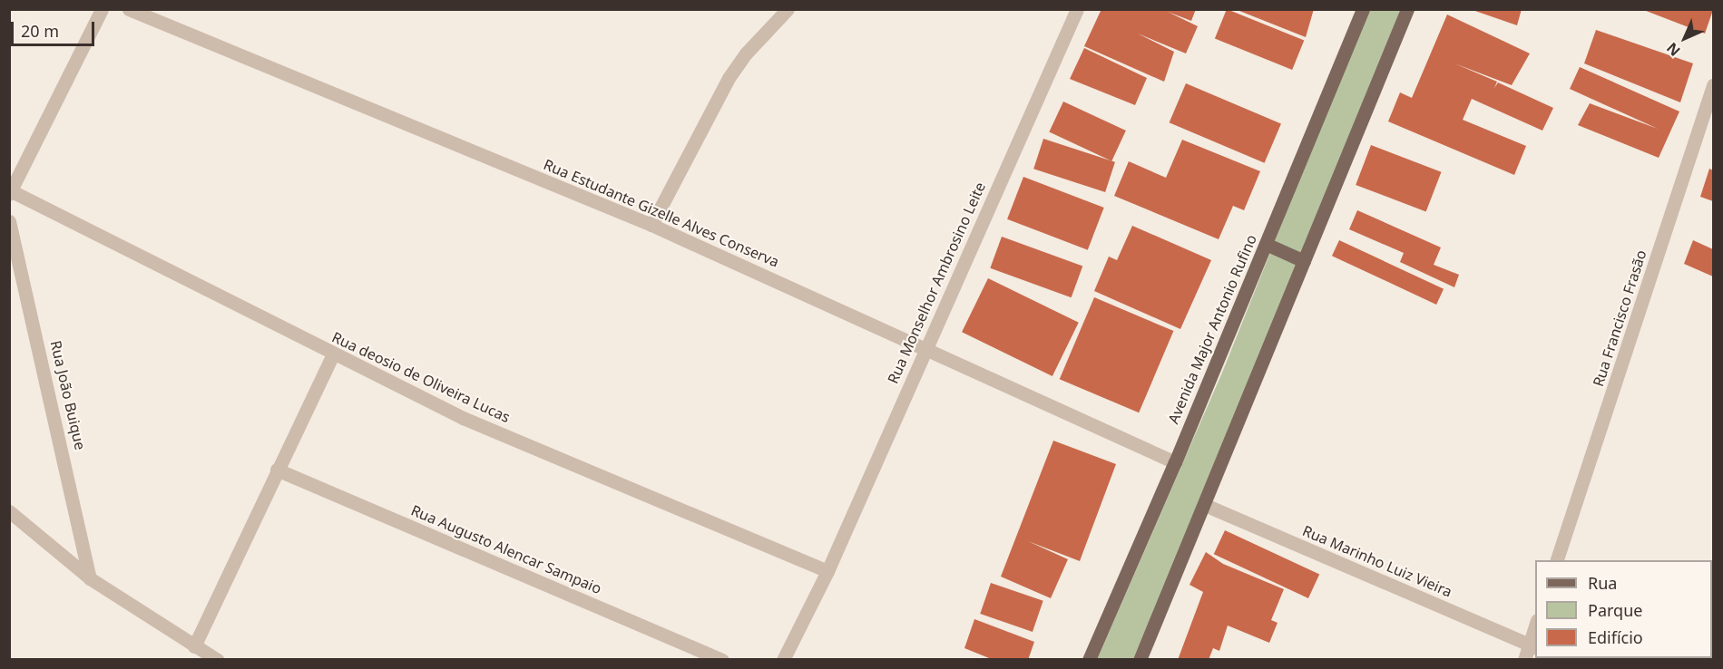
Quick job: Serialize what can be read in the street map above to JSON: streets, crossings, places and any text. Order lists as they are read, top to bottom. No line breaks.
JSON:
{"streets":{"main road":["Avenida Major Antonio Rufino"],"street":["Rua Estudante Gizelle Alves Conserva","Rua Monselhor Ambrosino Leite","Rua Francisco Frasão","Rua deosio de Oliveira Lucas","Rua João Buique","Rua Augusto Alencar Sampaio","Rua Marinho Luiz Vieira"]},"crossings":[["Rua Estudante Gizelle Alves Conserva","Rua Monselhor Ambrosino Leite"],["Rua Estudante Gizelle Alves Conserva","Avenida Major Antonio Rufino"],["Rua Monselhor Ambrosino Leite","Rua deosio de Oliveira Lucas"]],"legend":["Rua","Parque","Edifício"],"scale_bar":"20 m","north":"bottom left"}
